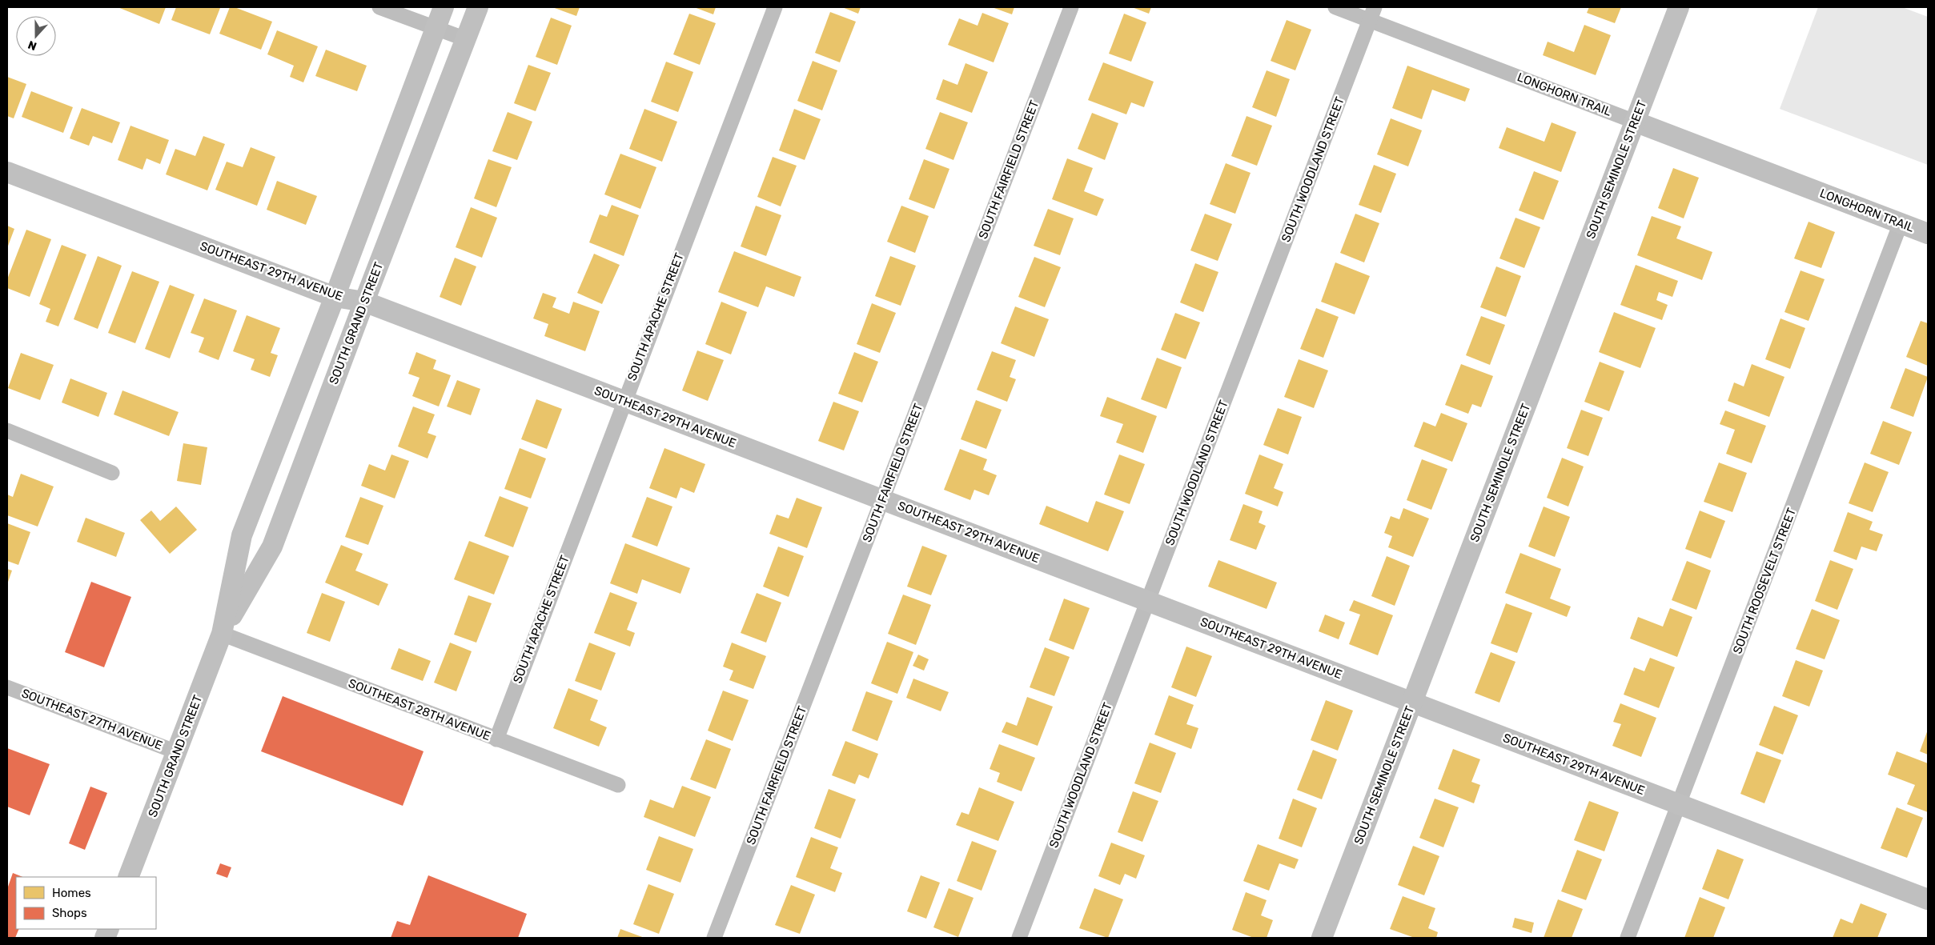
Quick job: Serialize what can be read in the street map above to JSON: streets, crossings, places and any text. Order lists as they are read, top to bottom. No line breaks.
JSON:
{"streets":{"street":["LONGHORN TRAIL","SOUTH FAIRFIELD STREET","SOUTH WOODLAND STREET","SOUTH SEMINOLE STREET","SOUTHEAST 29TH AVENUE","SOUTH APACHE STREET","SOUTH GRAND STREET","SOUTH ROOSEVELT STREET","SOUTHEAST 28TH AVENUE","SOUTHEAST 27TH AVENUE"]},"crossings":[["LONGHORN TRAIL","SOUTH WOODLAND STREET"],["LONGHORN TRAIL","SOUTH SEMINOLE STREET"],["LONGHORN TRAIL","SOUTH ROOSEVELT STREET"],["SOUTH FAIRFIELD STREET","SOUTHEAST 29TH AVENUE"],["SOUTH WOODLAND STREET","SOUTHEAST 29TH AVENUE"],["SOUTH SEMINOLE STREET","SOUTHEAST 29TH AVENUE"],["SOUTHEAST 29TH AVENUE","SOUTH APACHE STREET"],["SOUTHEAST 29TH AVENUE","SOUTH GRAND STREET"],["SOUTHEAST 29TH AVENUE","SOUTH ROOSEVELT STREET"],["SOUTH APACHE STREET","SOUTHEAST 28TH AVENUE"],["SOUTH GRAND STREET","SOUTHEAST 28TH AVENUE"],["SOUTH GRAND STREET","SOUTHEAST 27TH AVENUE"]],"legend":["Homes","Shops"],"north":"bottom"}
